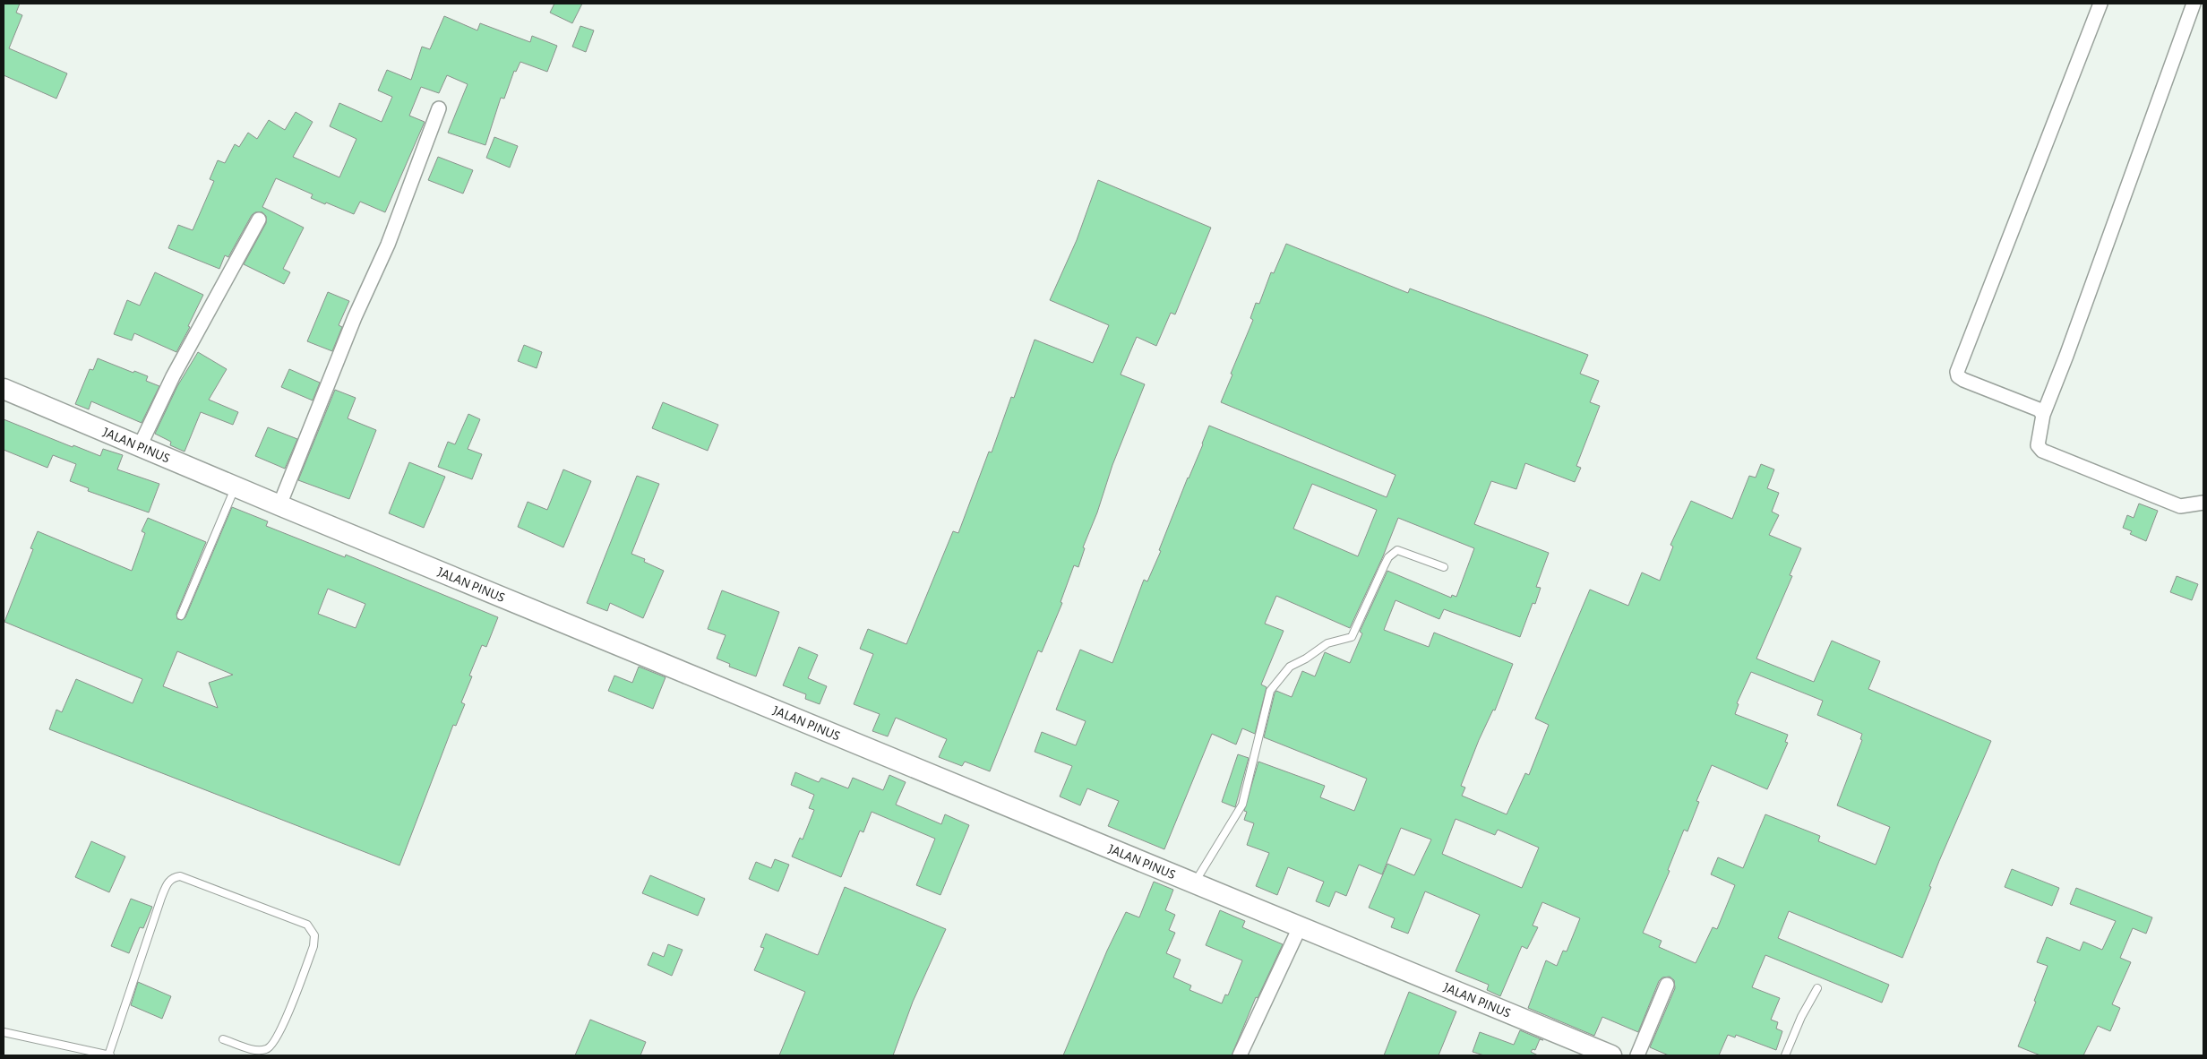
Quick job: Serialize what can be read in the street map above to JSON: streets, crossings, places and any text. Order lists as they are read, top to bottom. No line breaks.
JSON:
{"streets":{"street":["JALAN PINUS"]}}
